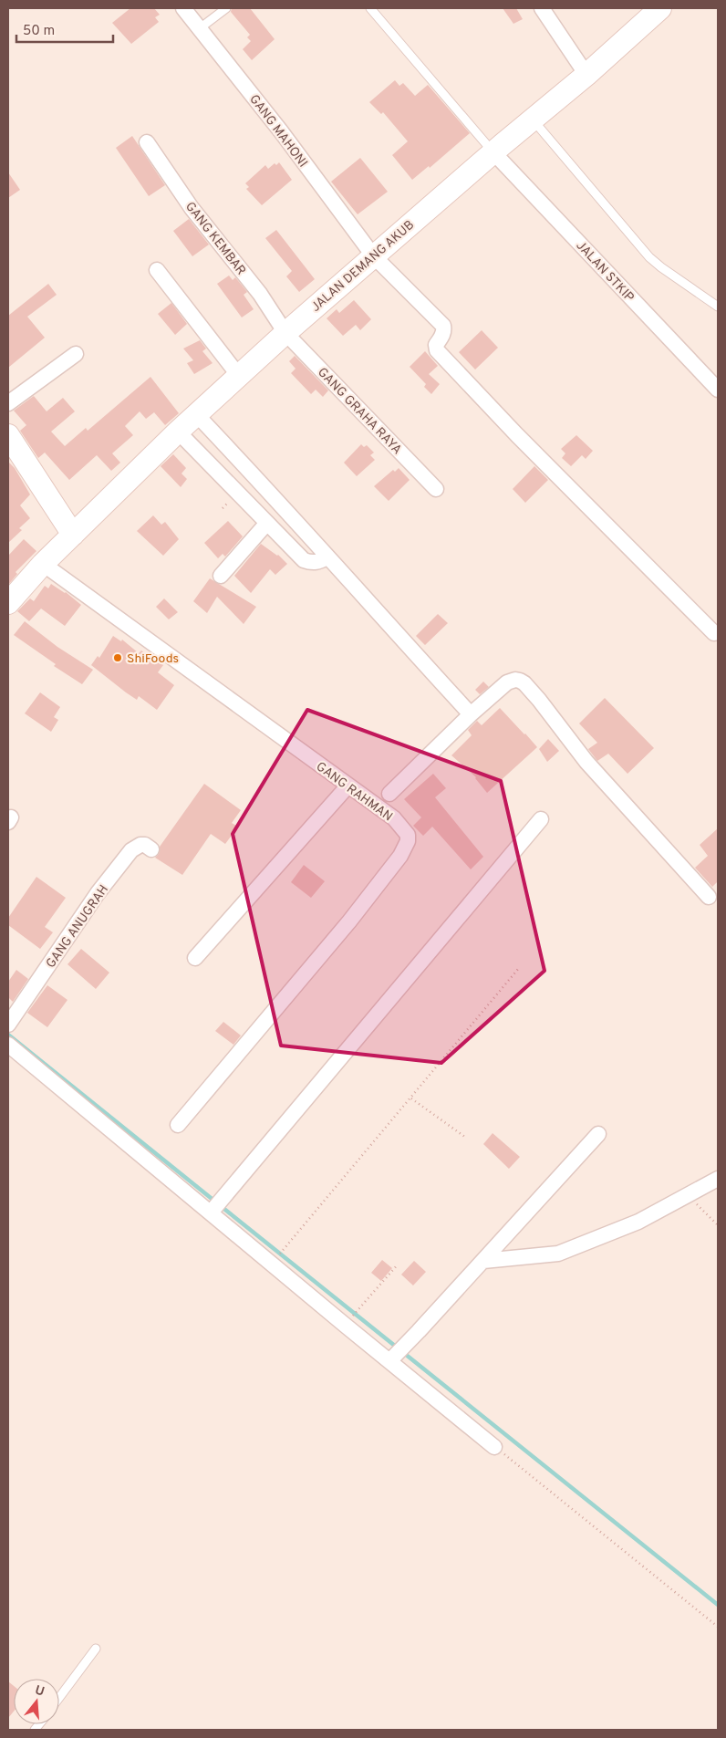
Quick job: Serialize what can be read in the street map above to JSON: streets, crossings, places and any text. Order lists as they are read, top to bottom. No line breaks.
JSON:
{"streets":{"street":["GANG MAHONI","GANG KEMBAR","JALAN DEMANG AKUB","JALAN STKIP","GANG GRAHA RAYA","GANG RAHMAN","GANG ANUGRAH"]},"crossings":[["GANG MAHONI","JALAN DEMANG AKUB"],["GANG KEMBAR","JALAN DEMANG AKUB"],["GANG KEMBAR","GANG GRAHA RAYA"],["JALAN DEMANG AKUB","JALAN STKIP"],["JALAN DEMANG AKUB","GANG GRAHA RAYA"],["JALAN DEMANG AKUB","GANG RAHMAN"]],"places":["ShiFoods"],"scale_bar":"50 m","north":"top"}
